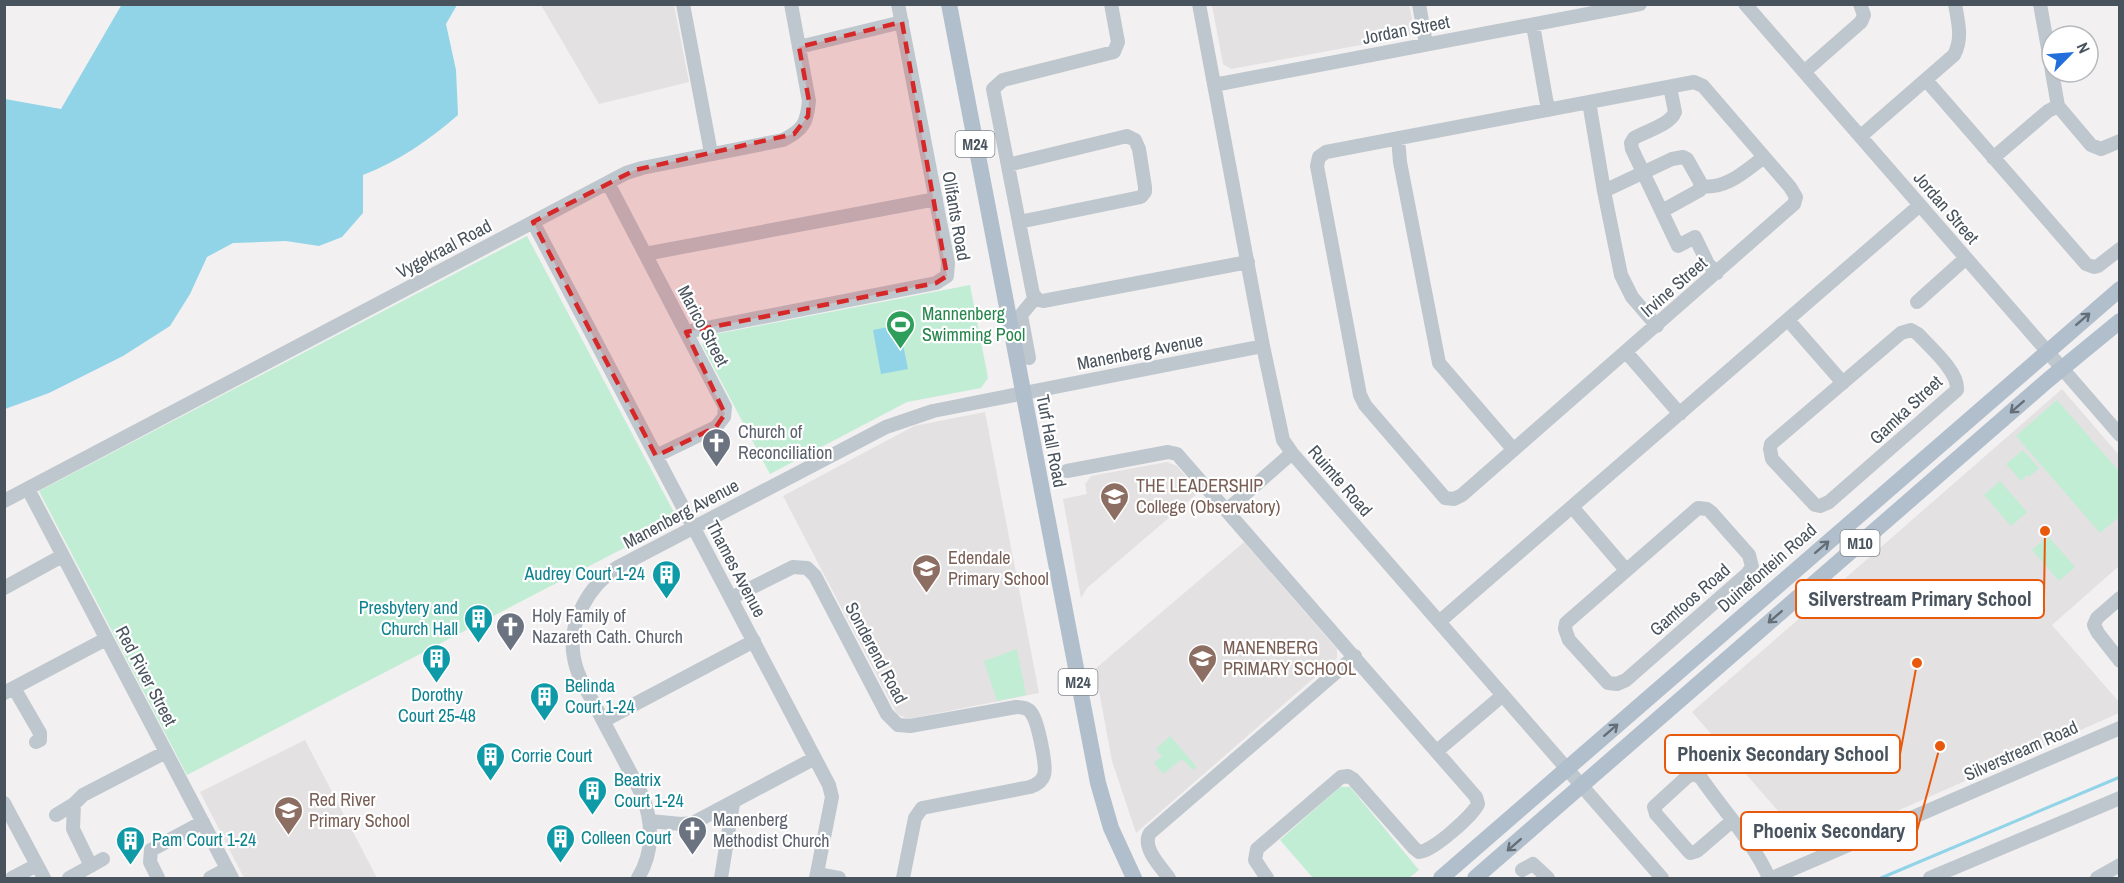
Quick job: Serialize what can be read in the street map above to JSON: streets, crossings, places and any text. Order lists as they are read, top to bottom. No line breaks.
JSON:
{"streets":{"main road":["M24","Turf Hall Road","M10","Duinefontein Road"],"street":["Jordan Street","Olifants Road","Vygekraal Road","Irvine Street","Marico Street","Manenberg Avenue","Gamka Street","Ruimte Road","Thames Avenue","Gamtoos Road","Sonderend Road","Red River Street","Silverstream Road"]},"crossings":[["Jordan Street","Ruimte Road"],["Jordan Street","M10"],["Jordan Street","Duinefontein Road"],["Olifants Road","Marico Street"],["Vygekraal Road","Marico Street"],["Vygekraal Road","Thames Avenue"],["Vygekraal Road","Red River Street"],["Marico Street","Thames Avenue"],["Manenberg Avenue","Turf Hall Road"],["Manenberg Avenue","Ruimte Road"],["Manenberg Avenue","Thames Avenue"],["Ruimte Road","M10"],["Ruimte Road","Duinefontein Road"],["Thames Avenue","Sonderend Road"]],"places":{"sports":["Mannenberg Swimming Pool"],"church":["Church of Reconciliation","Holy Family of Nazareth Cath. Church","Manenberg Methodist Church"],"school or university":["THE LEADERSHIP College (Observatory)","Edendale Primary School","MANENBERG PRIMARY SCHOOL","Red River Primary School"],"other":["Silverstream Primary School","Phoenix Secondary School","Phoenix Secondary"],"building":["Audrey Court 1-24","Presbytery and Church Hall","Dorothy Court 25-48","Belinda Court 1-24","Corrie Court","Beatrix Court 1-24","Colleen Court","Pam Court 1-24"]},"north":"top right"}
